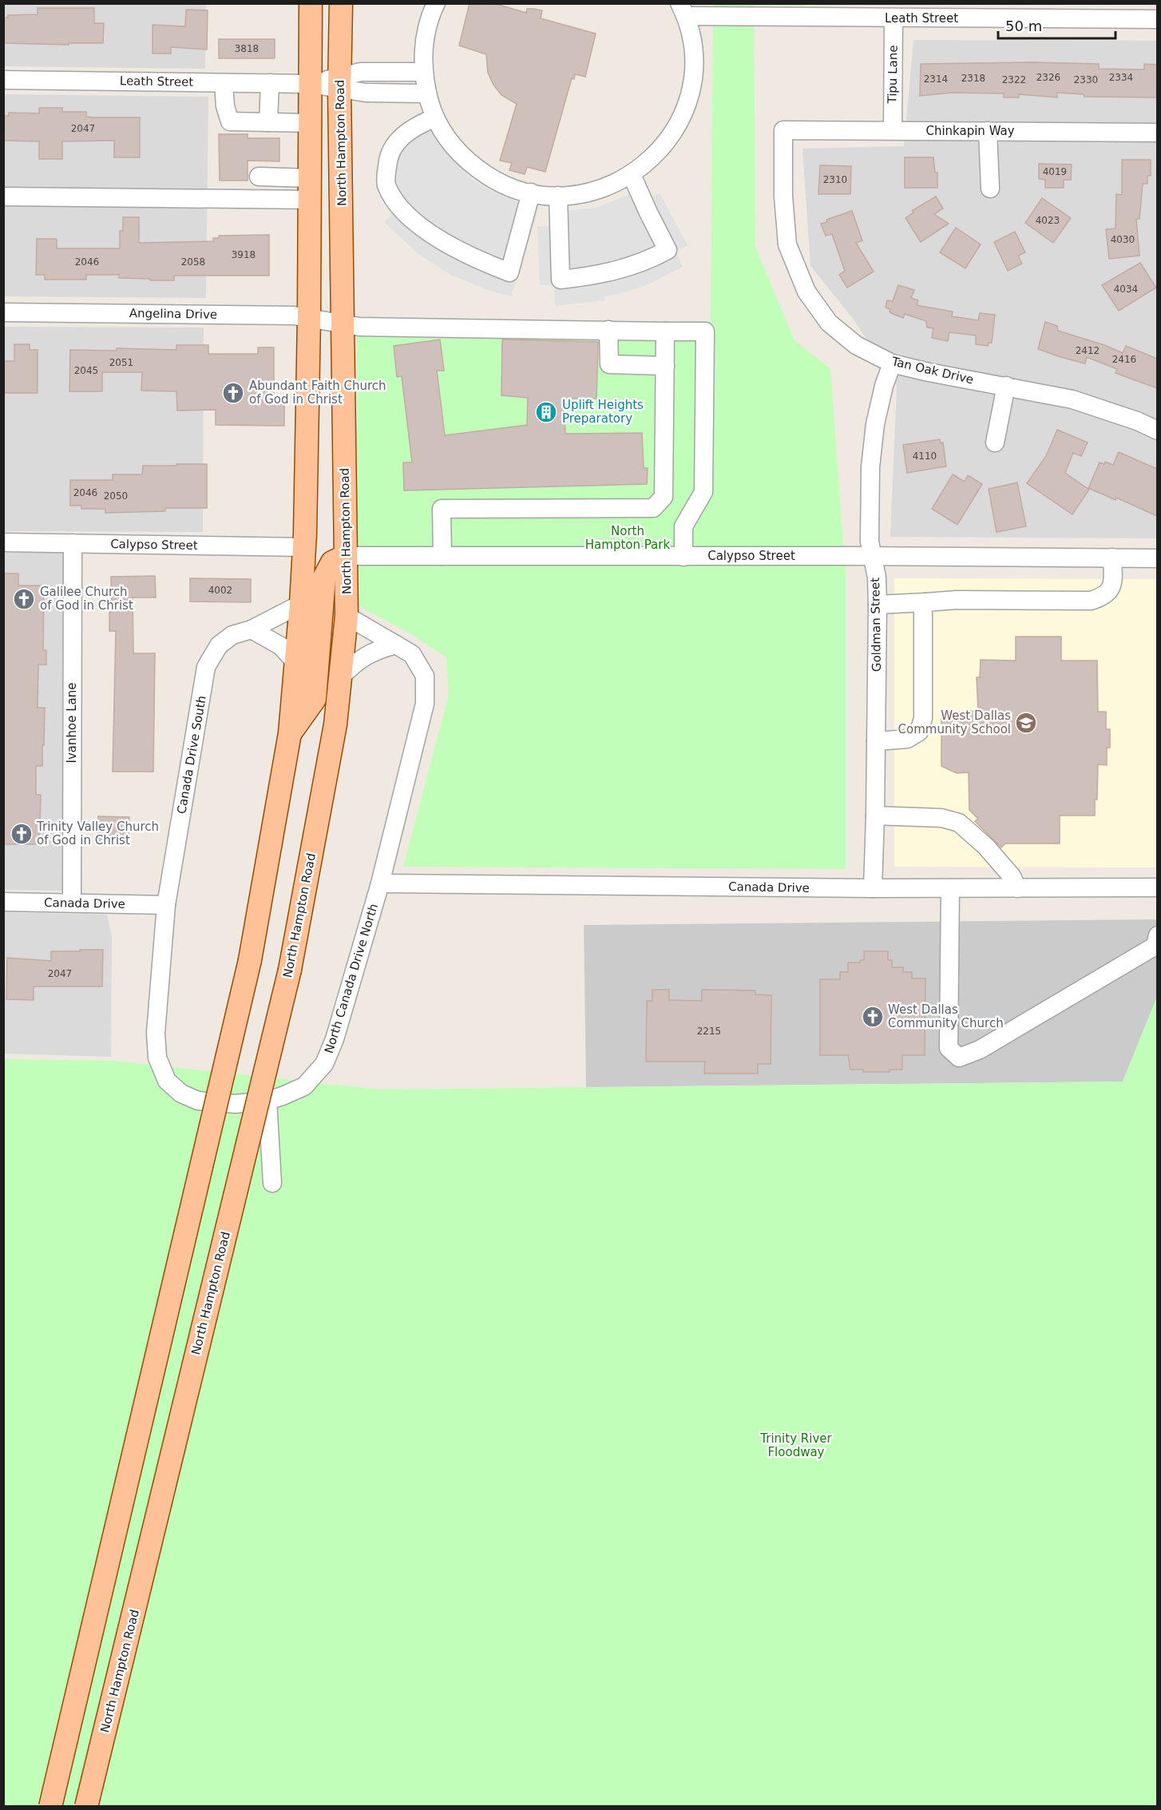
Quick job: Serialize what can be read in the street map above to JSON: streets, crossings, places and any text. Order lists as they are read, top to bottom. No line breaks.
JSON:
{"streets":{"main road":["North Hampton Road"],"street":["Leath Street","Tipu Lane","Chinkapin Way","Angelina Drive","Tan Oak Drive","Calypso Street","Goldman Street","Ivanhoe Lane","Canada Drive South","Canada Drive","North Canada Drive North"]},"crossings":[["Leath Street","Tipu Lane"],["Leath Street","North Hampton Road"],["Tipu Lane","Chinkapin Way"],["Chinkapin Way","Tan Oak Drive"],["North Hampton Road","Angelina Drive"],["North Hampton Road","Calypso Street"],["Angelina Drive","Calypso Street"],["Tan Oak Drive","Goldman Street"],["Calypso Street","Goldman Street"],["Calypso Street","Ivanhoe Lane"],["Goldman Street","Canada Drive"],["Ivanhoe Lane","Canada Drive"],["Canada Drive South","Canada Drive"],["Canada Drive South","North Canada Drive North"],["Canada Drive","North Canada Drive North"]],"parks":["North Hampton Park","Trinity River Floodway"],"places":{"church":["Abundant Faith Church of God in Christ","Galilee Church of God in Christ","Trinity Valley Church of God in Christ","West Dallas Community Church"],"building":["Uplift Heights Preparatory"],"school or university":["West Dallas Community School"]},"house_numbers":["3818","2326","2334","2318","2314","2322","2330","2047","4019","2310","4023","4030","3918","2046","2058","4034","2412","2416","2051","2045","4110","2046","2050","4002","2047","2215"],"scale_bar":"50 m"}
